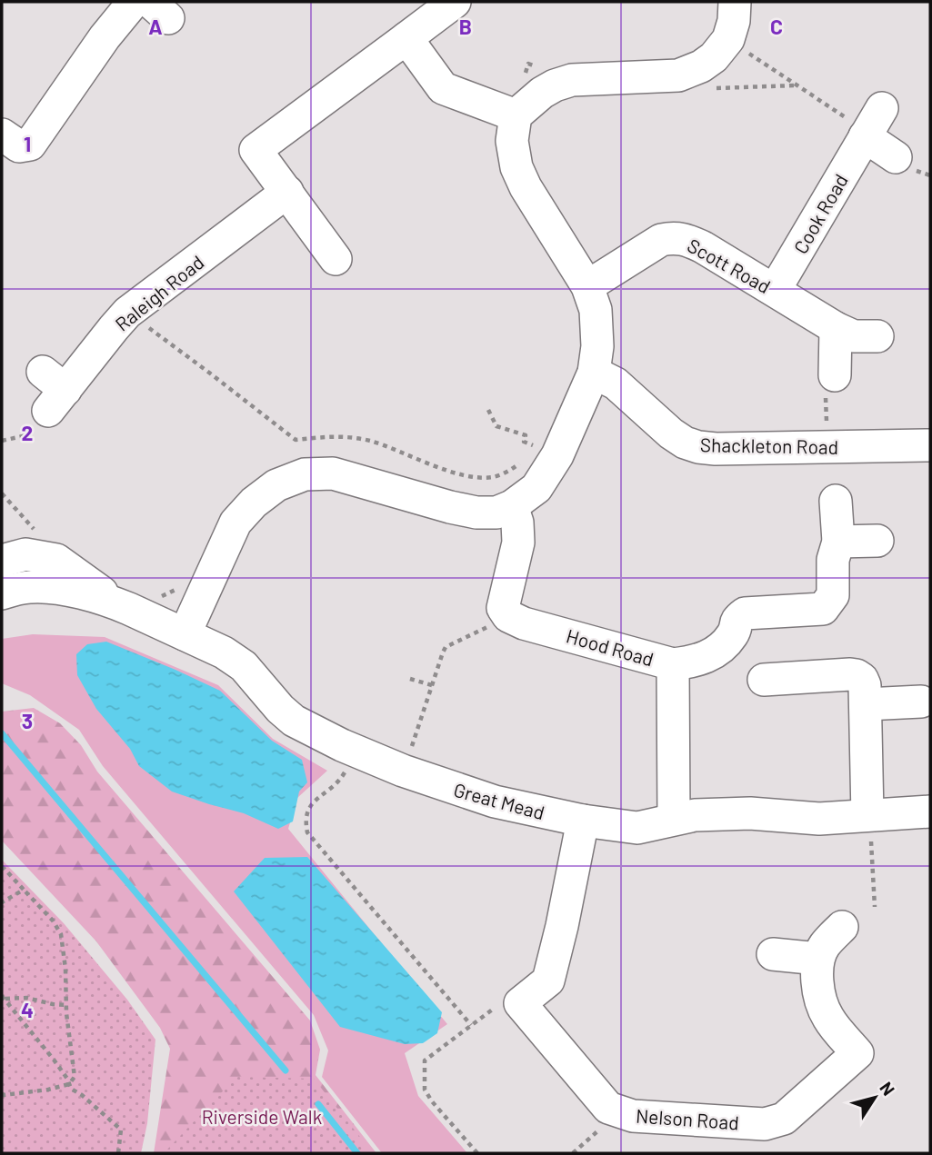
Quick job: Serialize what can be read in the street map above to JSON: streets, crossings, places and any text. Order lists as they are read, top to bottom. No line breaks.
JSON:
{"streets":{"street":["Cook Road","Scott Road","Raleigh Road","Shackleton Road","Hood Road","Great Mead","Nelson Road"]},"crossings":[["Cook Road","Scott Road"],["Hood Road","Great Mead"]],"parks":["Riverside Walk"],"north":"top right","grid":{"columns":["A","B","C"],"rows":["1","2","3","4"]}}
